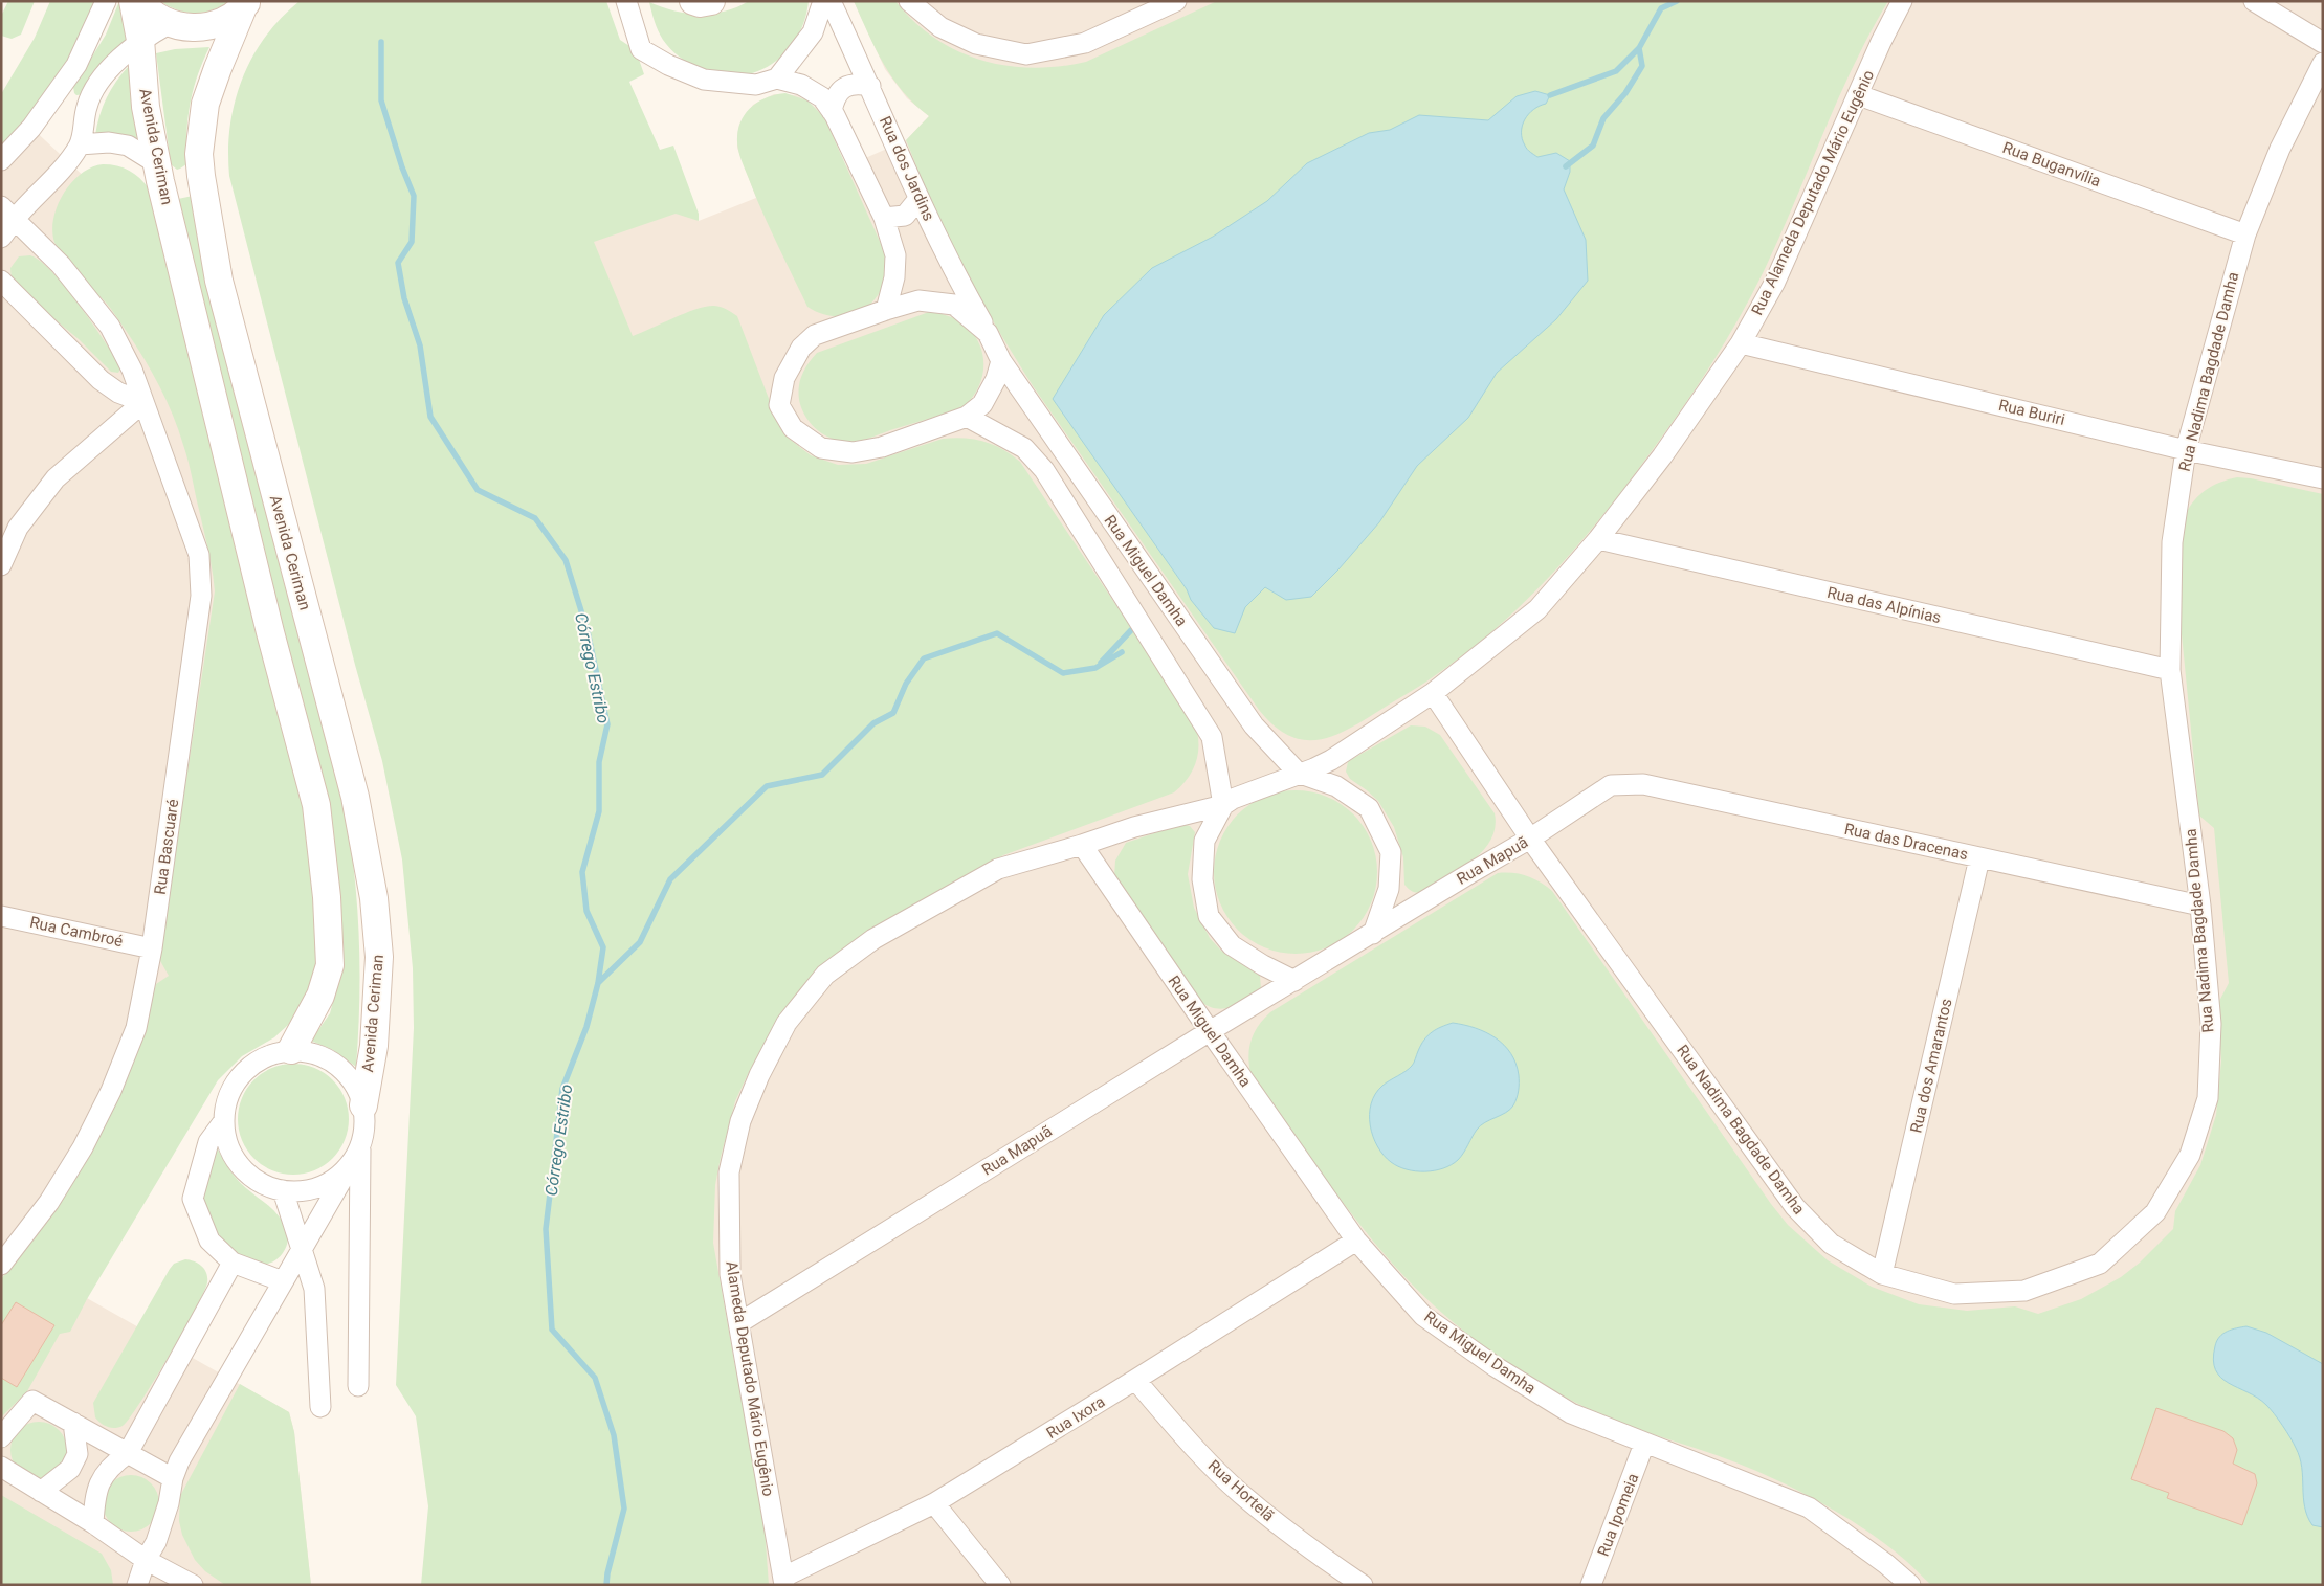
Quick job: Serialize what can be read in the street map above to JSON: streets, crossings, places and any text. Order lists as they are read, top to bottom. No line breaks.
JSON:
{"streets":{"street":["Avenida Ceriman","Rua Buganvília","Rua dos Jardins","Rua Alameda Deputado Mário Eugênio","Rua Nadima Bagdade Damha","Rua Buriri","Rua Miguel Damha","Rua das Alpínias","Rua das Dracenas","Rua Bascuaré","Rua Mapuã","Rua Cambroé","Rua dos Amarantos","Alameda Deputado Mário Eugênio","Rua Ixora","Rua Hortelã","Rua Ipomeia"]},"crossings":[["Rua Buganvília","Rua Alameda Deputado Mário Eugênio"],["Rua Buganvília","Rua Nadima Bagdade Damha"],["Rua dos Jardins","Rua Miguel Damha"],["Rua Alameda Deputado Mário Eugênio","Rua Nadima Bagdade Damha"],["Rua Alameda Deputado Mário Eugênio","Rua Buriri"],["Rua Alameda Deputado Mário Eugênio","Rua Miguel Damha"],["Rua Alameda Deputado Mário Eugênio","Rua das Alpínias"],["Rua Alameda Deputado Mário Eugênio","Alameda Deputado Mário Eugênio"],["Rua Nadima Bagdade Damha","Rua Buriri"],["Rua Nadima Bagdade Damha","Rua das Alpínias"],["Rua Nadima Bagdade Damha","Rua das Dracenas"],["Rua Nadima Bagdade Damha","Rua Mapuã"],["Rua Nadima Bagdade Damha","Rua dos Amarantos"],["Rua Miguel Damha","Rua Mapuã"],["Rua Miguel Damha","Alameda Deputado Mário Eugênio"],["Rua Miguel Damha","Rua Ixora"],["Rua Miguel Damha","Rua Ipomeia"],["Rua das Dracenas","Rua Mapuã"],["Rua das Dracenas","Rua dos Amarantos"],["Rua Bascuaré","Rua Cambroé"],["Rua Mapuã","Alameda Deputado Mário Eugênio"],["Alameda Deputado Mário Eugênio","Rua Ixora"],["Rua Ixora","Rua Hortelã"]],"water":["Córrego Estribo"]}
